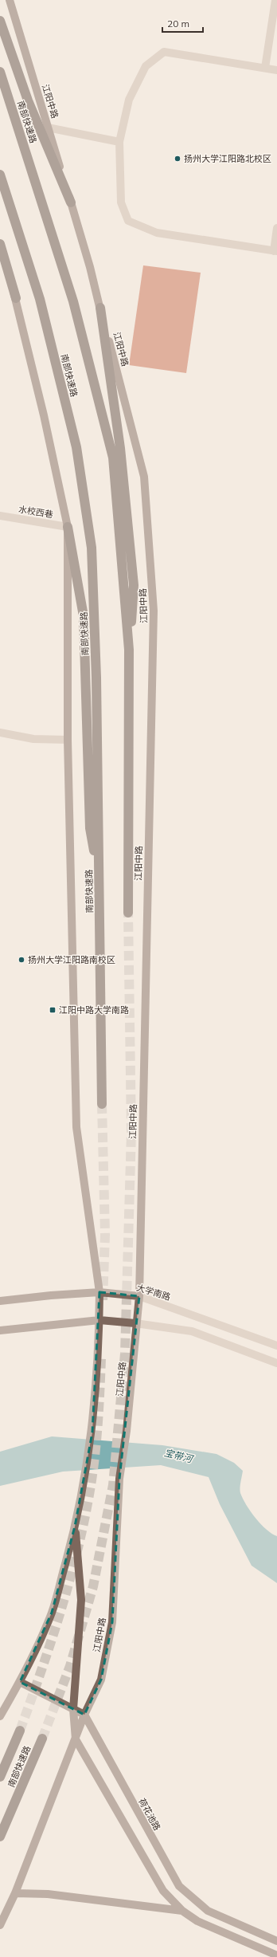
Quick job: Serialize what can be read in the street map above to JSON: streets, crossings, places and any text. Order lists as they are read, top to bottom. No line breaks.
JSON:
{"streets":{"highway":["南部快速路"],"main road":["江阳中路","大学南路","荷花池路"],"street":["水校西巷"]},"crossings":[["江阳中路","水校西巷"],["江阳中路","大学南路"],["江阳中路","荷花池路"]],"water":["宝带河"],"places":{"other":["扬州大学江阳路北校区","扬州大学江阳路南校区"],"transit":["江阳中路大学南路"]},"scale_bar":"20 m"}
